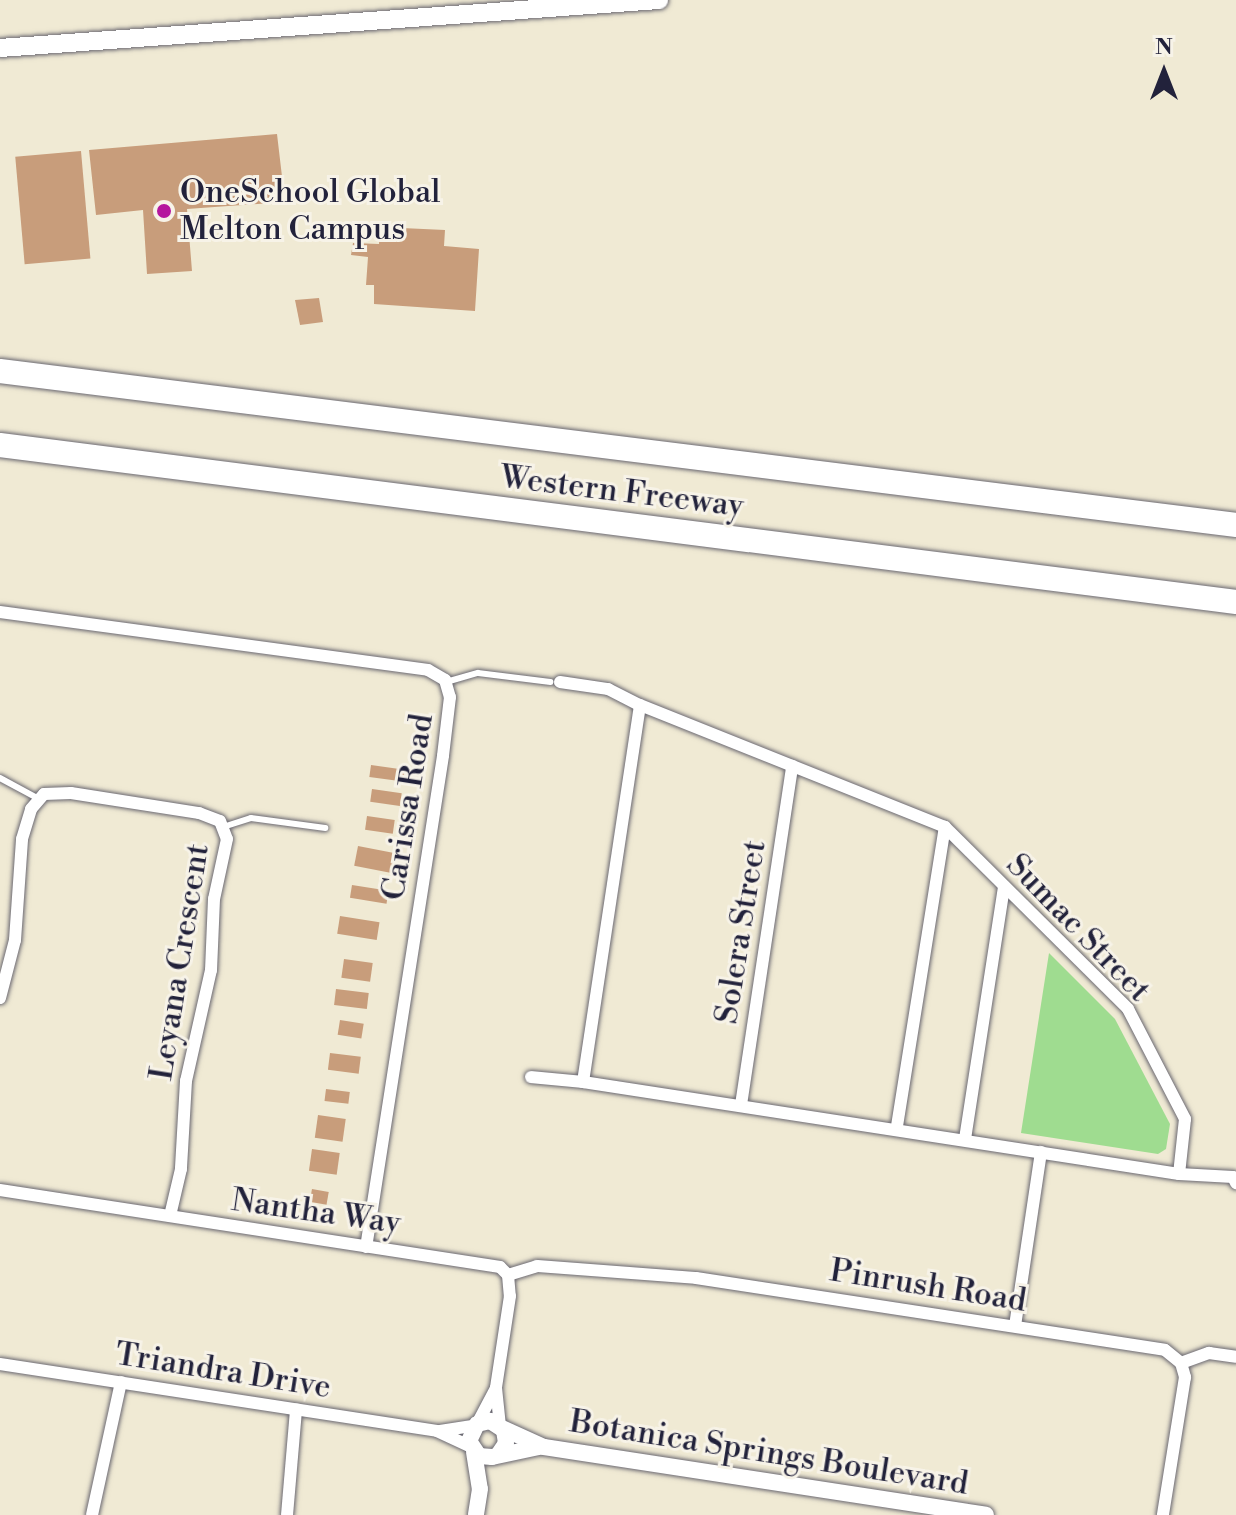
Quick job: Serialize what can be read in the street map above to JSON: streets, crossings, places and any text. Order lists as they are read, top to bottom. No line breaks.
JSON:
{"streets":{"highway":["Western Freeway"],"street":["Carissa Road","Sumac Street","Solera Street","Leyana Crescent","Nantha Way","Pinrush Road","Triandra Drive","Botanica Springs Boulevard"]},"crossings":[["Carissa Road","Nantha Way"],["Sumac Street","Solera Street"],["Leyana Crescent","Nantha Way"],["Nantha Way","Pinrush Road"],["Triandra Drive","Botanica Springs Boulevard"]],"places":["OneSchool Global Melton Campus"],"north":"top"}
